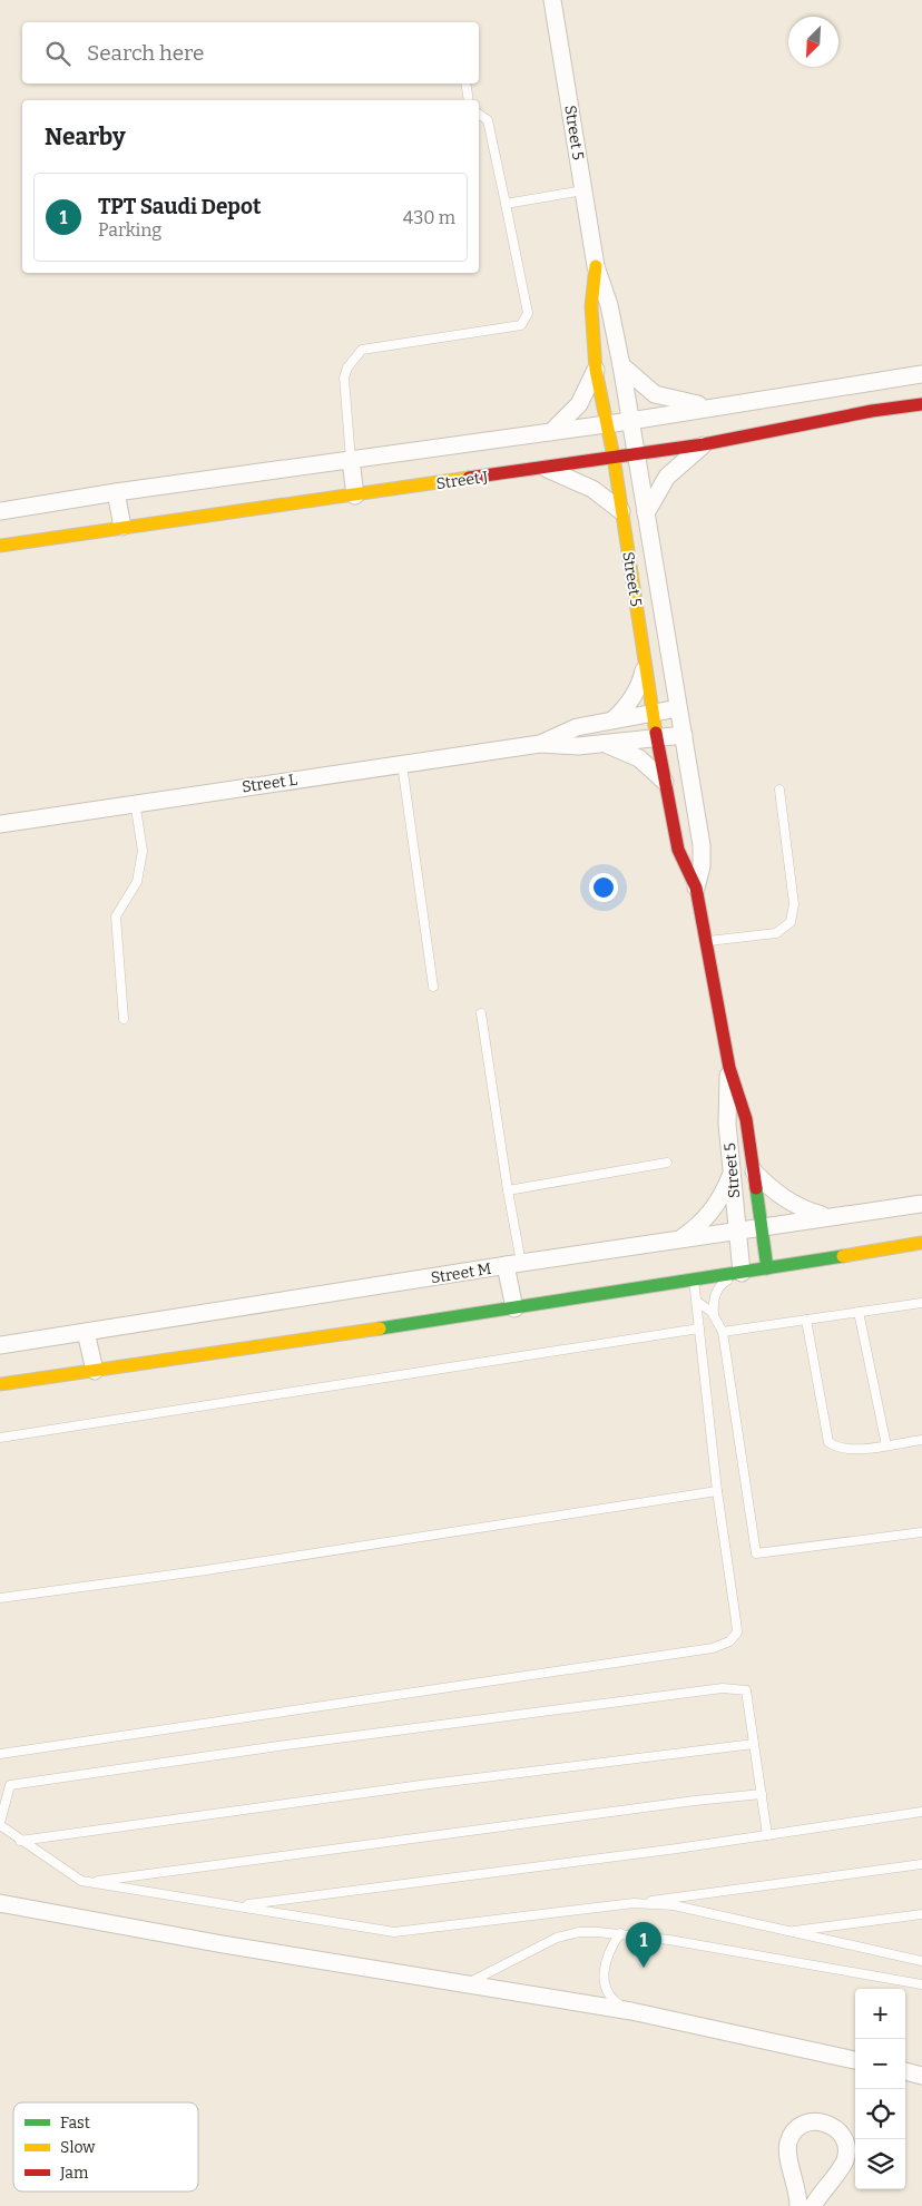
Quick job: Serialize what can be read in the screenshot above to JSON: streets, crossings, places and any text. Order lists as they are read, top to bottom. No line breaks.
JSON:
{"streets":{"street":["Street 5","Street J","Street L","Street M"]},"crossings":[["Street 5","Street J"],["Street 5","Street L"],["Street 5","Street M"]],"legend":["Fast","Slow","Jam"],"north":"bottom left","page":{"search":"Search here","heading":"Nearby","list":[{"mark":"1","name":"TPT Saudi Depot","note":"Parking","value":"430 m"}],"pins":"1","map_buttons":["+","−"]}}
